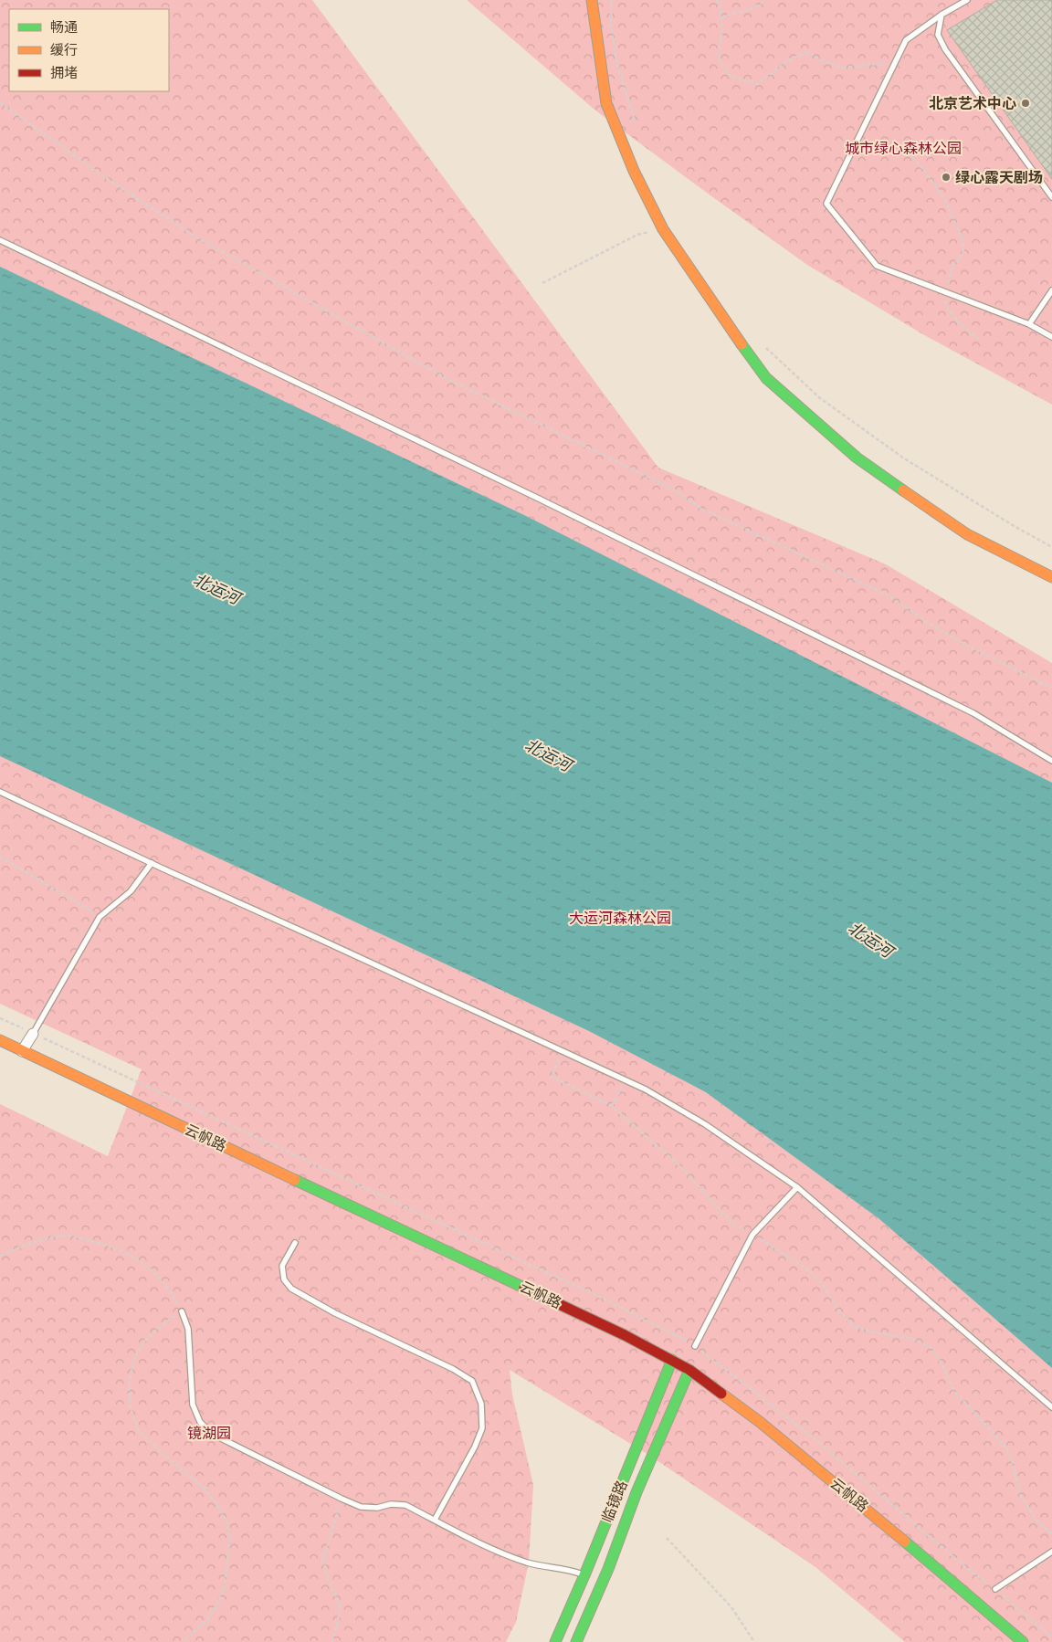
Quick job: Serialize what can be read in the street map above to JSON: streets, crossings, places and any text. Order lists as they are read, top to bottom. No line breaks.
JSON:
{"streets":{"street":["云帆路","临镜路"]},"crossings":[["云帆路","临镜路"]],"water":["北运河"],"parks":["城市绿心森林公园","大运河森林公园","镜湖园"],"places":["北京艺术中心","绿心露天剧场"],"legend":["畅通","缓行","拥堵"]}
